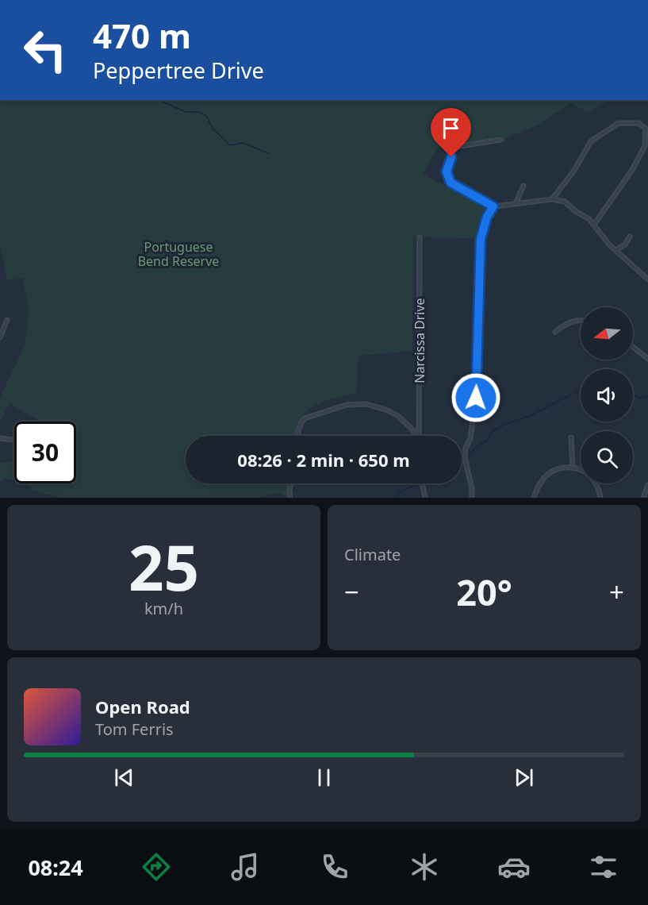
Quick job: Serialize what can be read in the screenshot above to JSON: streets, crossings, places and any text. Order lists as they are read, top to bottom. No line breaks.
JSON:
{"streets":{"street":["Narcissa Drive"]},"parks":["Portuguese Bend Reserve"],"north":"left","page":{"turn":["470 m","Peppertree Drive"],"limit":"30","trip":"08:26 · 2 min · 650 m","tile":[["25","km/h"],"Climate"],"heat":["−","20°","+"],"song":["Open Road","Tom Ferris"],"tabs":"08:24"}}
